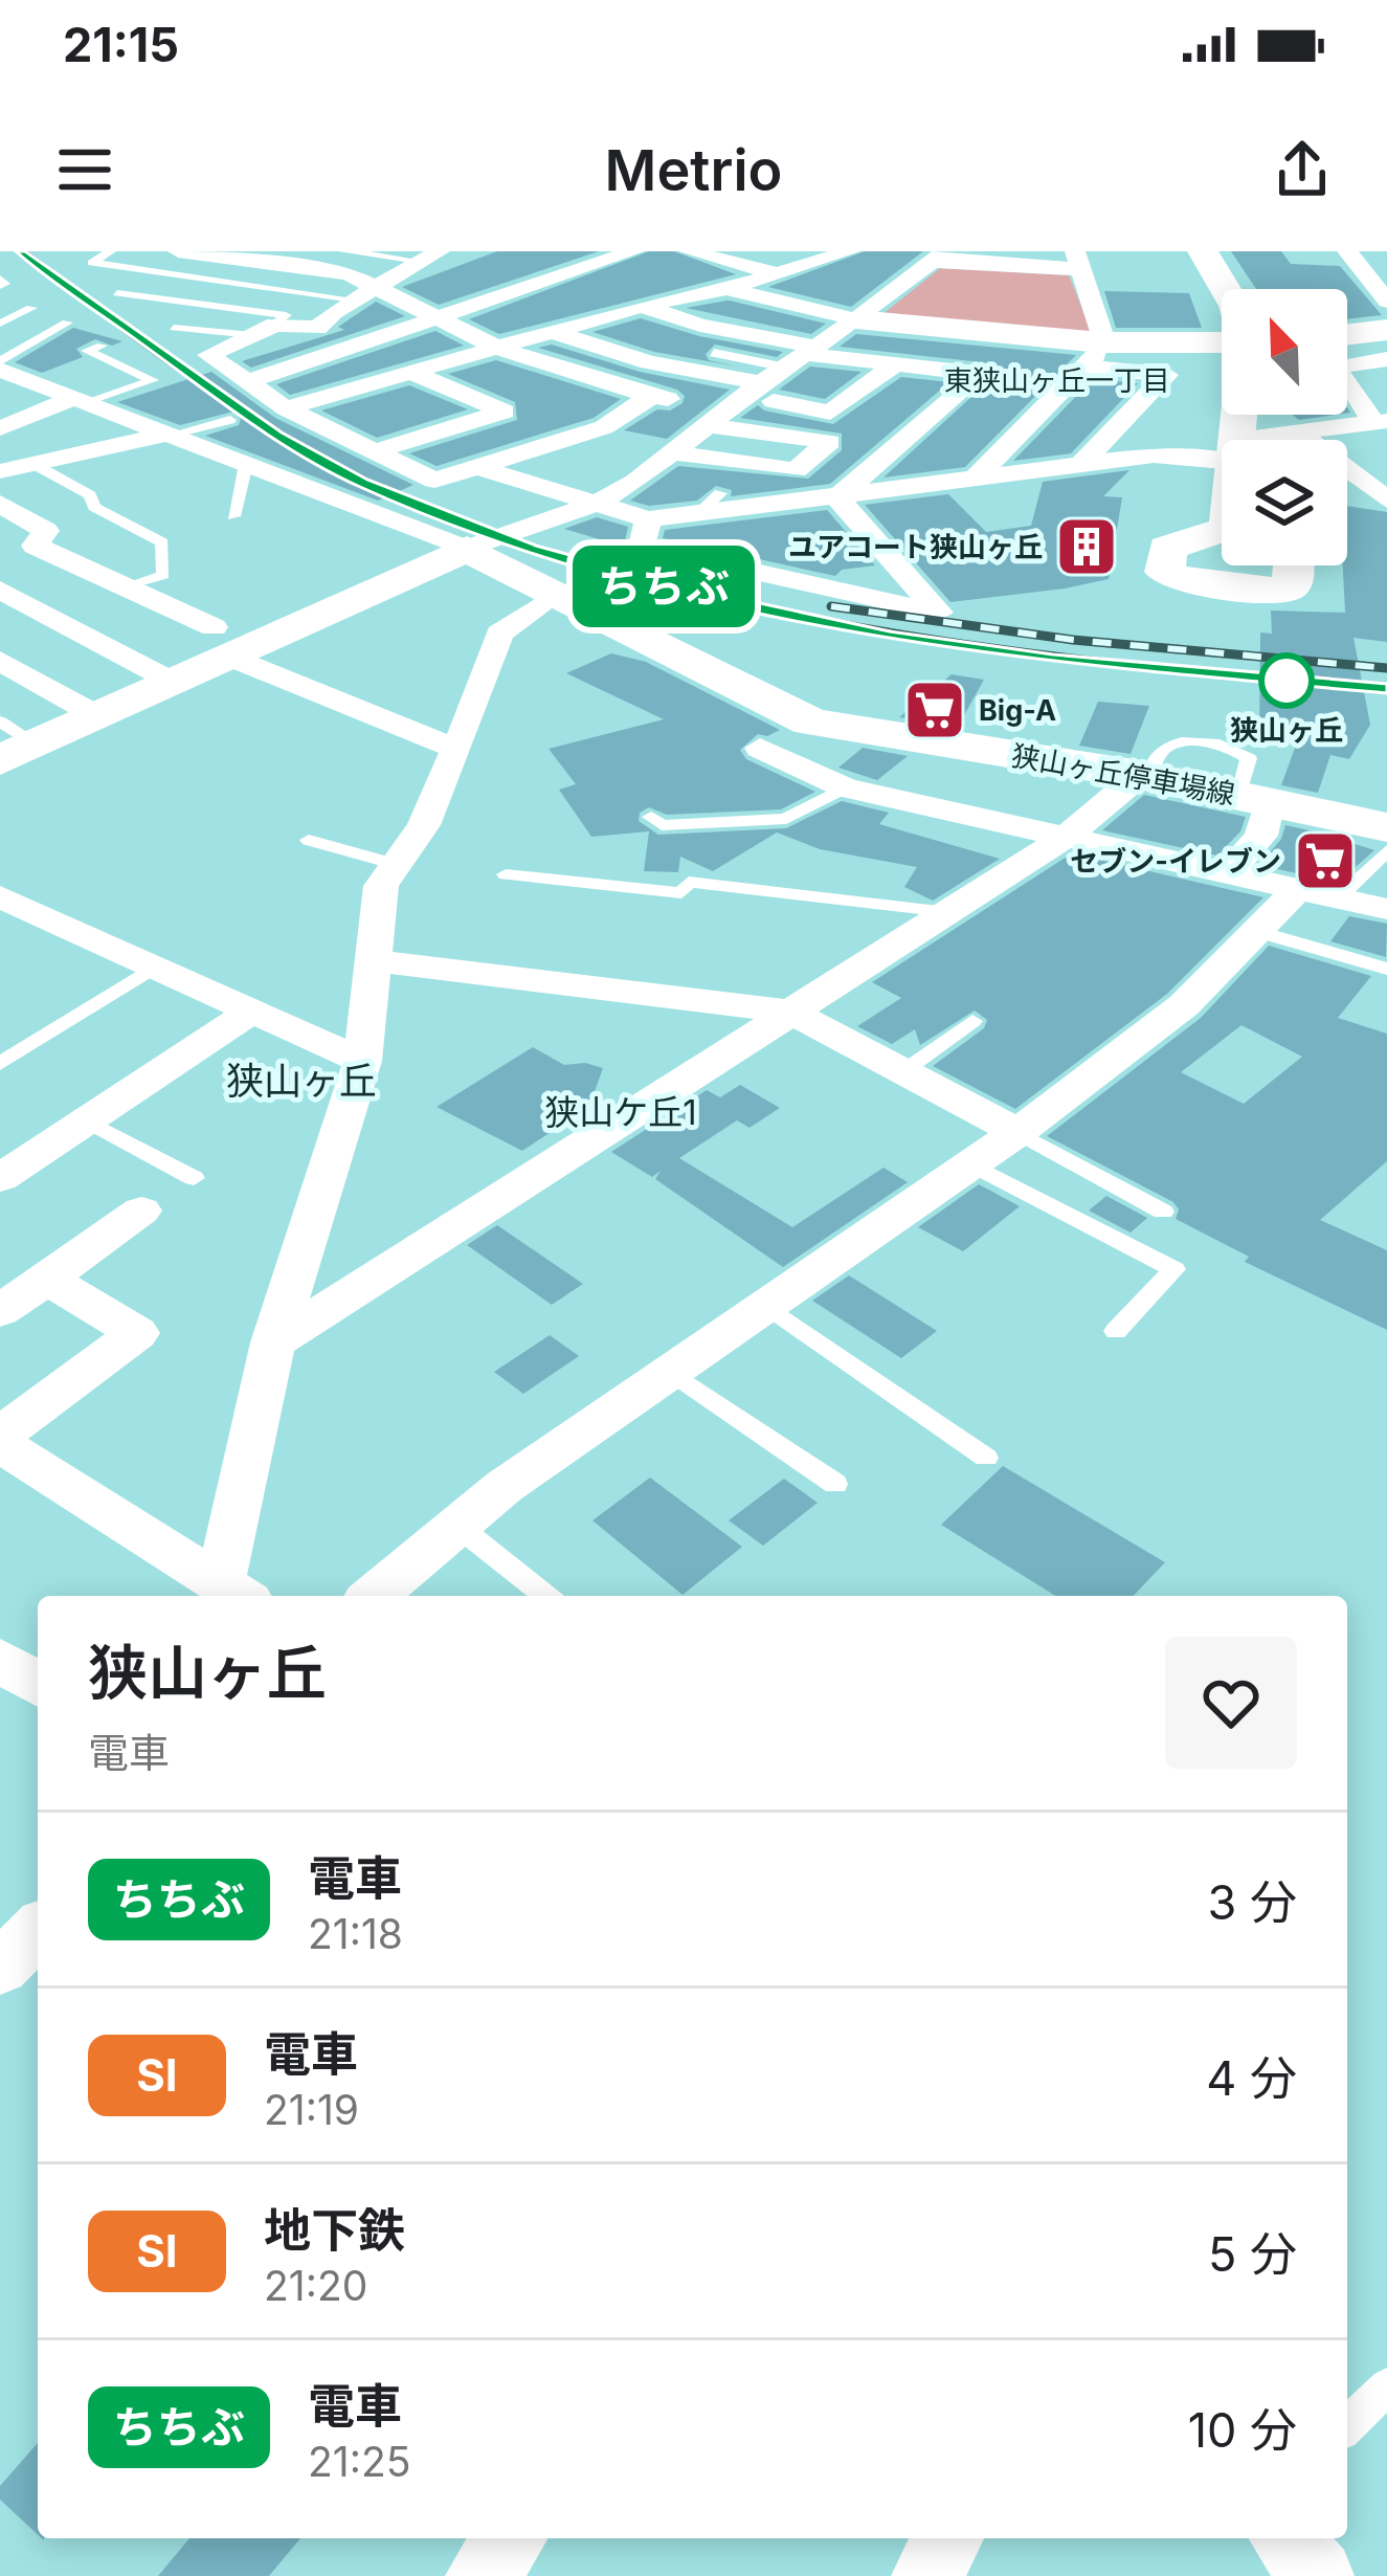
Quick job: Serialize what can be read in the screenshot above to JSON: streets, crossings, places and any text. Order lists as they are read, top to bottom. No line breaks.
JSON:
{"streets":{"street":["狭山ヶ丘停車場線"]},"districts":["東狭山ヶ丘一丁目","狭山ヶ丘","狭山ケ丘1"],"places":{"building":["ユアコート狭山ヶ丘"],"other":["狭山ヶ丘"],"supermarket":["Big-A","セブン-イレブン"]},"north":"top left","page":{"status":"21:15","header":"Metrio","on_map":"ちちぶ","heading":["狭山ヶ丘","電車"],"list":[{"mark":"ちちぶ","name":"電車","note":"21:18","value":"3 分"},{"mark":"SI","name":"電車","note":"21:19","value":"4 分"},{"mark":"SI","name":"地下鉄","note":"21:20","value":"5 分"},{"mark":"ちちぶ","name":"電車","note":"21:25","value":"10 分"}]}}
